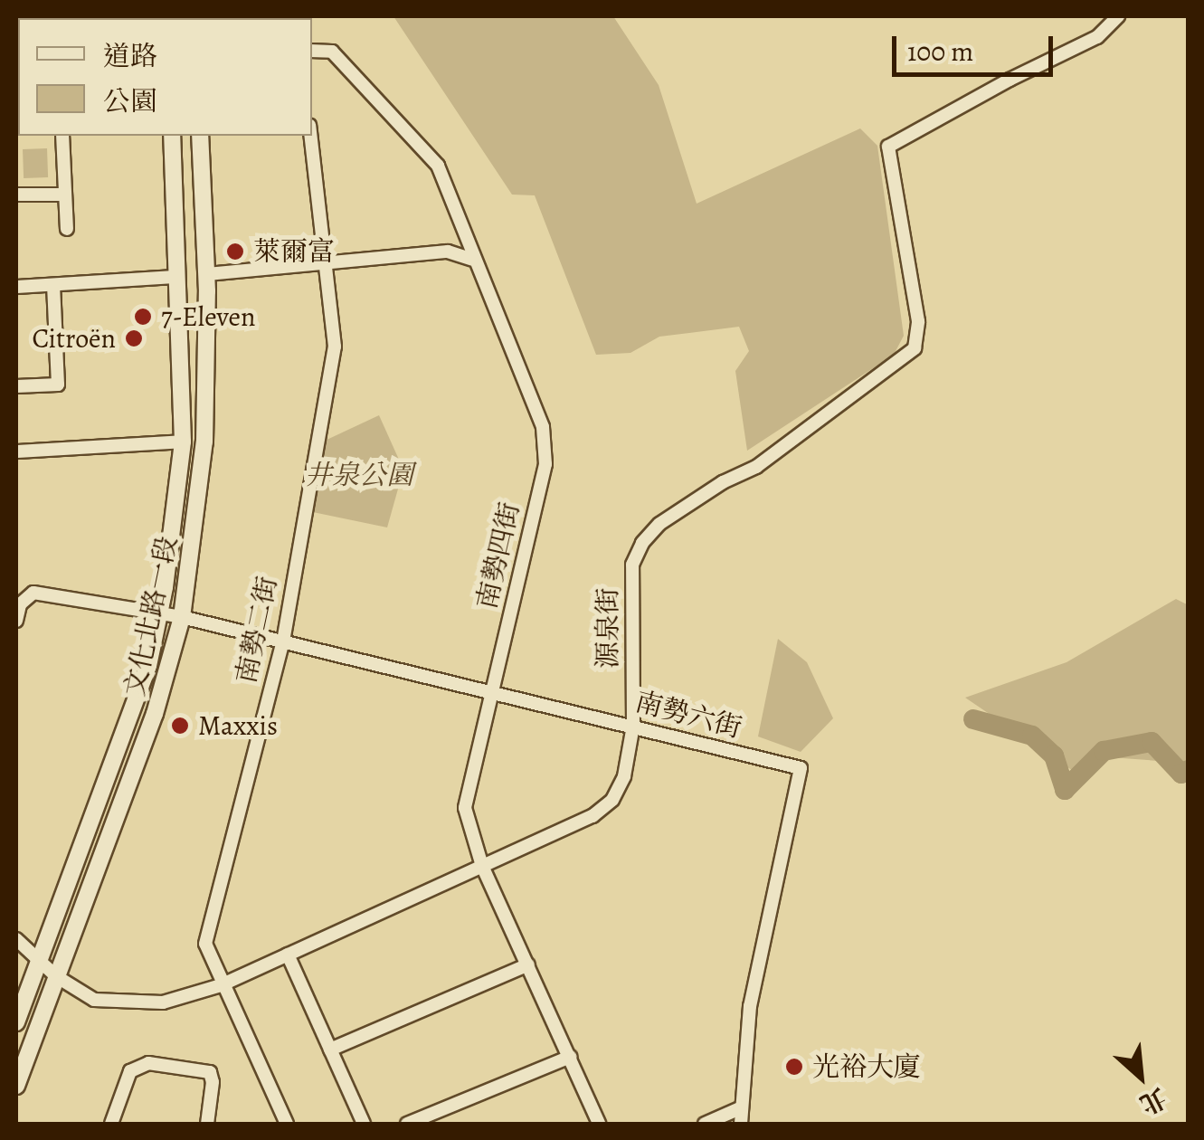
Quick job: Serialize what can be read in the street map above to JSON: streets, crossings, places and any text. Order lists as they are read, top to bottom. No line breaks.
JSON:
{"streets":{"street":["南勢四街","文化北路一段","源泉街","南勢二街","南勢六街"]},"crossings":[["南勢四街","源泉街"],["南勢四街","南勢六街"],["文化北路一段","源泉街"],["文化北路一段","南勢六街"],["源泉街","南勢二街"],["源泉街","南勢六街"],["南勢二街","南勢六街"]],"parks":["井泉公園"],"places":["萊爾富","7-Eleven","Citroën","Maxxis","光裕大廈"],"legend":["道路","公園"],"scale_bar":"100 m","north":"bottom right"}
